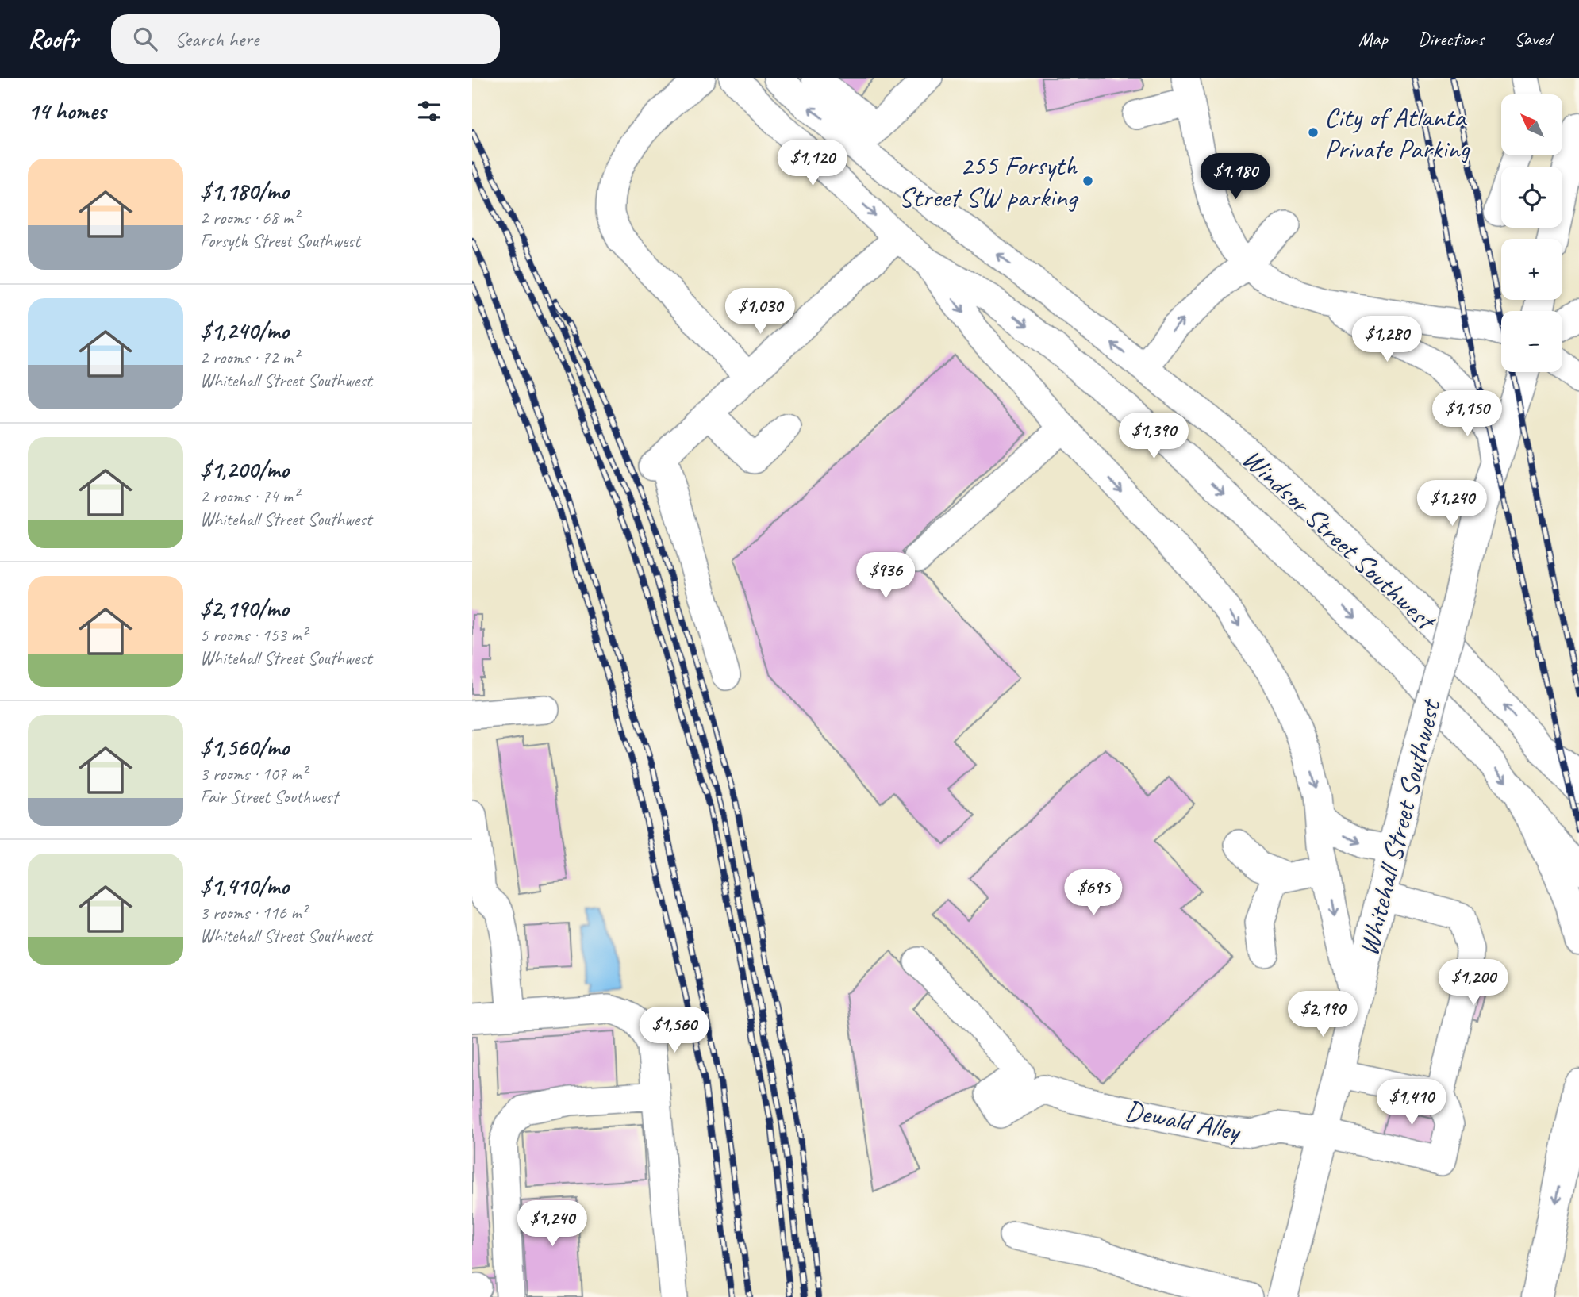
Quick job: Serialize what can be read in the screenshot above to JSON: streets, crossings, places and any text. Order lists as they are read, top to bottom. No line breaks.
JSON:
{"streets":{"main road":["Whitehall Street Southwest"],"street":["Windsor Street Southwest","Dewald Alley"]},"crossings":[["Whitehall Street Southwest","Dewald Alley"]],"places":["City of Atlanta Private Parking","255 Forsyth Street SW parking"],"north":"top left","page":{"header":"Roofr","search":"Search here","nav":["Map","Directions","Saved"],"heading":"14 homes","map_buttons":["+","−"],"price":["$1,120","$1,180","$1,030","$1,280","$1,150","$1,390","$1,240","$936","$695","$1,200","$2,190","$1,560","$1,410","$1,240"],"list":[{"name":"$1,180/mo","note":"2 rooms · 68 m² · Forsyth Street Southwest"},{"name":"$1,240/mo","note":"2 rooms · 72 m² · Whitehall Street Southwest"},{"name":"$1,200/mo","note":"2 rooms · 74 m² · Whitehall Street Southwest"},{"name":"$2,190/mo","note":"5 rooms · 153 m² · Whitehall Street Southwest"},{"name":"$1,560/mo","note":"3 rooms · 107 m² · Fair Street Southwest"},{"name":"$1,410/mo","note":"3 rooms · 116 m² · Whitehall Street Southwest"}]}}
